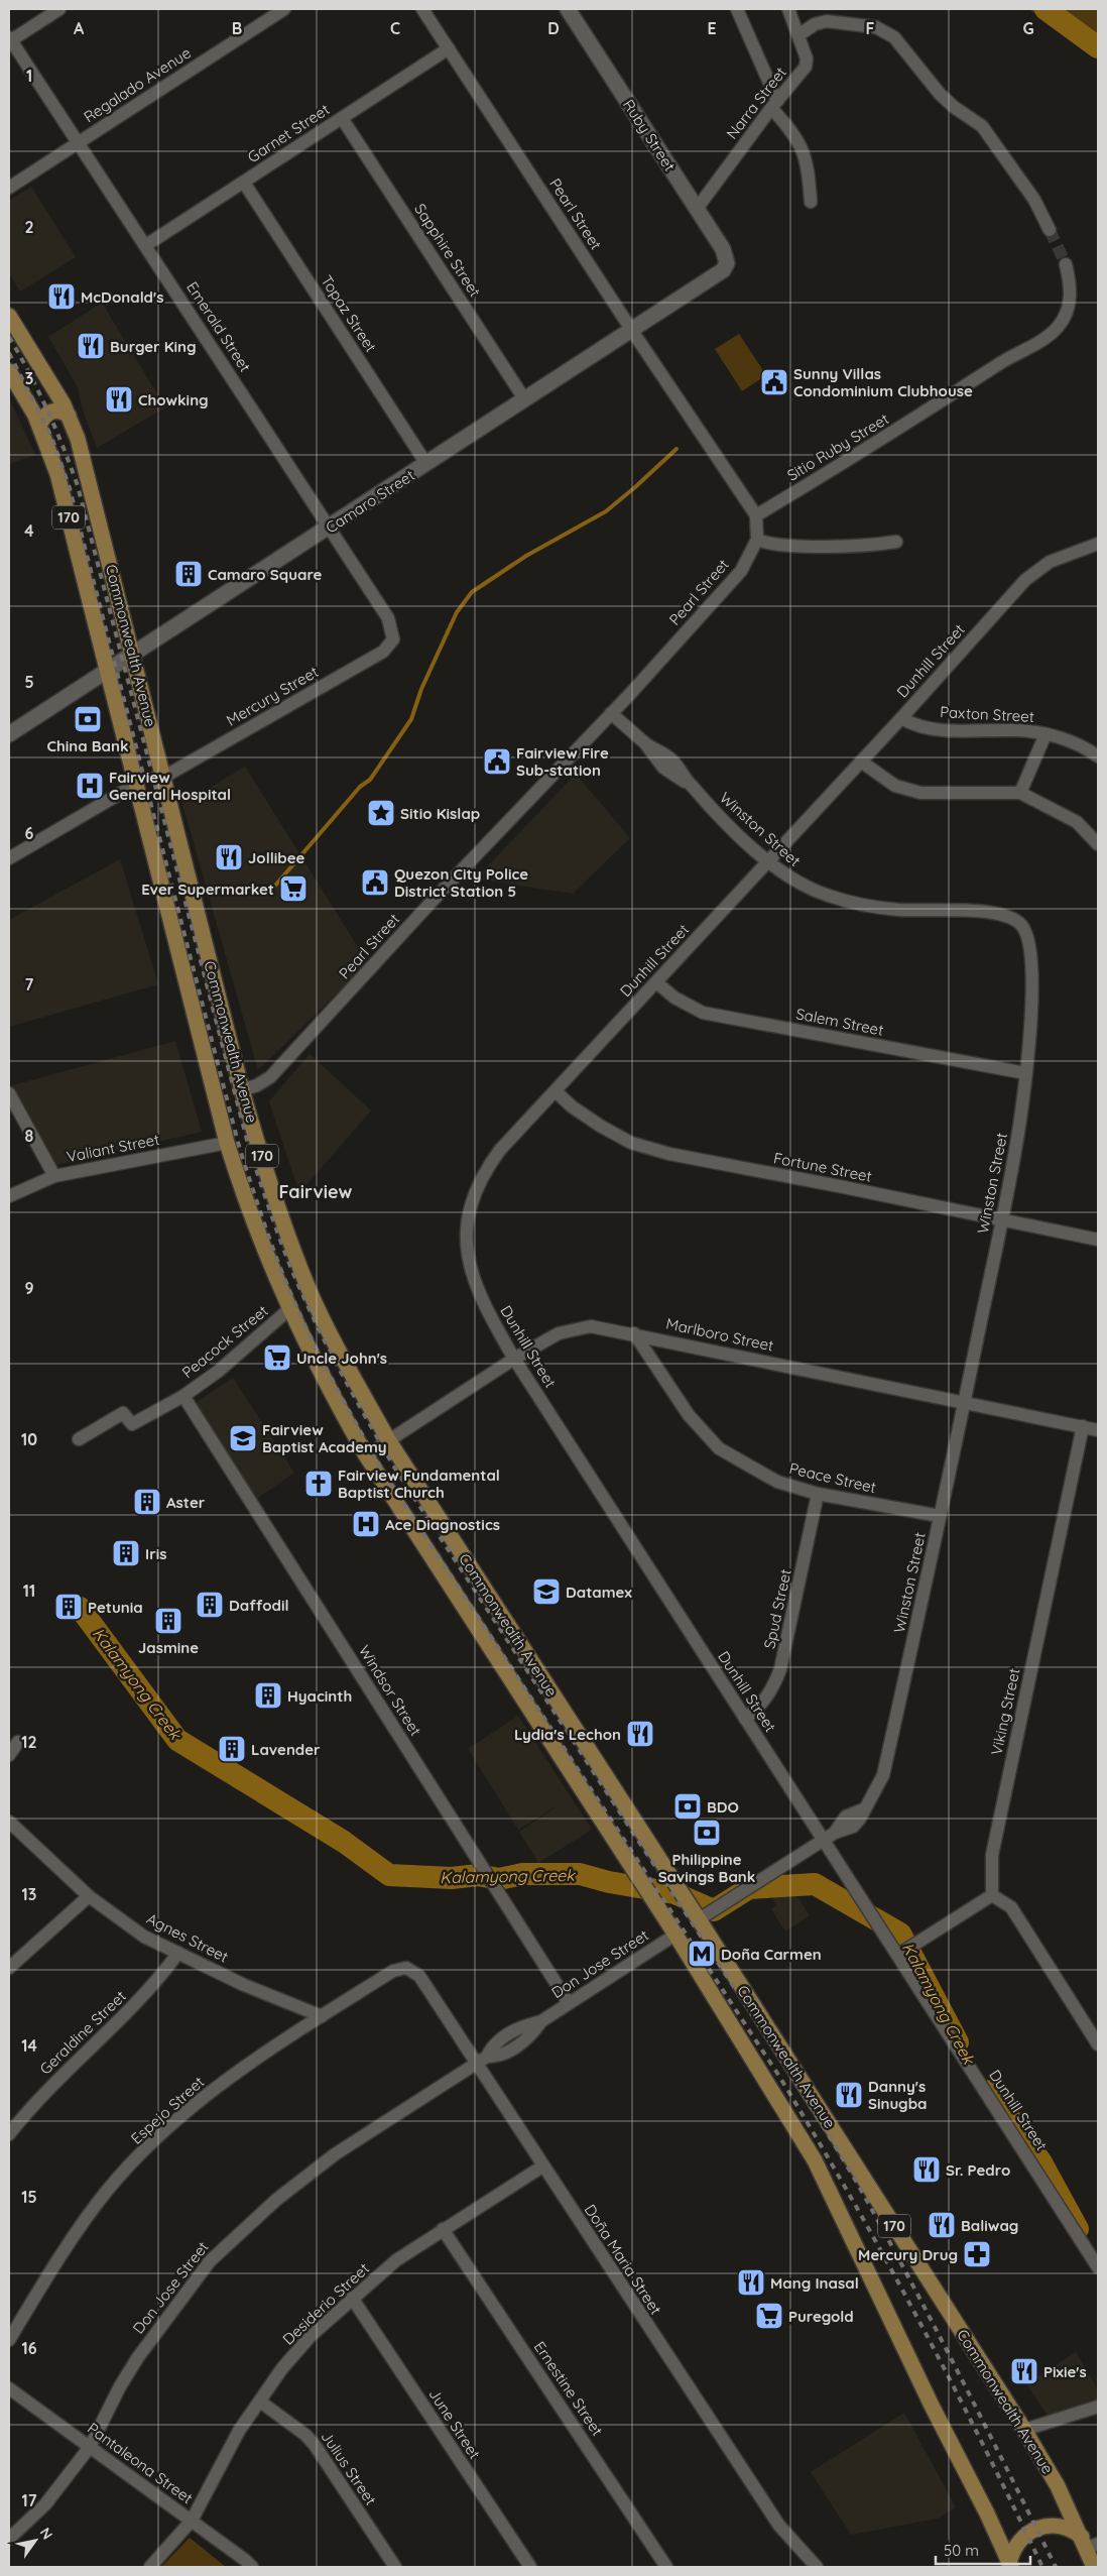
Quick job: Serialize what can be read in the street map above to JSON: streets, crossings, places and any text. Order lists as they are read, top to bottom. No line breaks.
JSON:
{"streets":{"main road":["170","Commonwealth Avenue"],"street":["Regalado Avenue","Narra Street","Garnet Street","Ruby Street","Pearl Street","Sapphire Street","Topaz Street","Emerald Street","Sitio Ruby Street","Camaro Street","Dunhill Street","Mercury Street","Paxton Street","Winston Street","Salem Street","Valiant Street","Fortune Street","Marlboro Street","Peacock Street","Peace Street","Spud Street","Windsor Street","Viking Street","Agnes Street","Don Jose Street","Geraldine Street","Espejo Street","Doña Maria Street","Desiderio Street","Ernestine Street","June Street","Pantaleona Street","Julius Street"]},"crossings":[["Regalado Avenue","Emerald Street"],["Narra Street","Ruby Street"],["Garnet Street","Pearl Street"],["Garnet Street","Sapphire Street"],["Garnet Street","Topaz Street"],["Garnet Street","Emerald Street"],["Ruby Street","Camaro Street"],["Pearl Street","Sitio Ruby Street"],["Pearl Street","Camaro Street"],["Pearl Street","Commonwealth Avenue"],["Pearl Street","Winston Street"],["Sapphire Street","Camaro Street"],["Topaz Street","Camaro Street"],["Emerald Street","Camaro Street"],["Emerald Street","Mercury Street"],["Camaro Street","Commonwealth Avenue"],["Commonwealth Avenue","Mercury Street"],["Commonwealth Avenue","Winston Street"],["Commonwealth Avenue","Valiant Street"],["Commonwealth Avenue","Marlboro Street"],["Commonwealth Avenue","Peacock Street"],["Commonwealth Avenue","Don Jose Street"],["Dunhill Street","Paxton Street"],["Dunhill Street","Winston Street"],["Dunhill Street","Salem Street"],["Dunhill Street","Fortune Street"],["Dunhill Street","Marlboro Street"],["Dunhill Street","Spud Street"],["Winston Street","Salem Street"],["Winston Street","Fortune Street"],["Winston Street","Marlboro Street"],["Winston Street","Peace Street"],["Marlboro Street","Peace Street"],["Marlboro Street","Viking Street"],["Peacock Street","Windsor Street"],["Peace Street","Spud Street"],["Windsor Street","Don Jose Street"],["Agnes Street","Geraldine Street"],["Agnes Street","Espejo Street"],["Don Jose Street","Doña Maria Street"],["Don Jose Street","Pantaleona Street"],["Espejo Street","Doña Maria Street"],["Doña Maria Street","Desiderio Street"],["Desiderio Street","Ernestine Street"],["Desiderio Street","June Street"],["Desiderio Street","Pantaleona Street"],["Desiderio Street","Julius Street"]],"districts":["Fairview"],"water":["Kalamyong Creek"],"places":{"restaurant":["McDonald's","Burger King","Chowking","Jollibee","Lydia's Lechon","Danny's Sinugba","Sr. Pedro","Baliwag","Mang Inasal","Pixie's"],"public building":["Sunny Villas Condominium Clubhouse","Fairview Fire Sub-station","Quezon City Police District Station 5"],"building":["Camaro Square","Aster","Iris","Daffodil","Petunia","Jasmine","Hyacinth","Lavender"],"bank":["China Bank","BDO","Philippine Savings Bank"],"hospital":["Fairview General Hospital","Ace Diagnostics"],"place":["Sitio Kislap"],"supermarket":["Ever Supermarket","Uncle John's","Puregold"],"school or university":["Fairview Baptist Academy","Datamex"],"church":["Fairview Fundamental Baptist Church"],"metro station":["Doña Carmen"],"pharmacy":["Mercury Drug"]},"scale_bar":"50 m","north":"top right","grid":{"columns":["A","B","C","D","E","F","G"],"rows":["1","2","3","4","5","6","7","8","9","10","11","12","13","14","15","16","17"]}}
